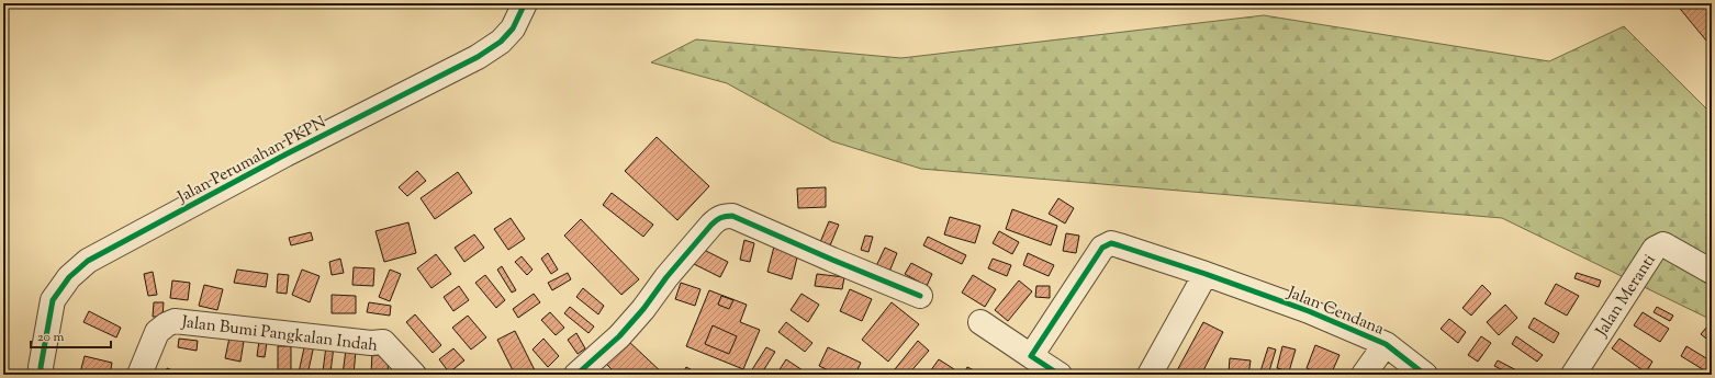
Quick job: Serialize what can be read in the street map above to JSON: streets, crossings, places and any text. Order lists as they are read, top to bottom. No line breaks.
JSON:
{"streets":{"street":["Jalan Perumahan PKPN","Jalan Meranti","Jalan Cendana","Jalan Bumi Pangkalan Indah"]},"scale_bar":"20 m"}
